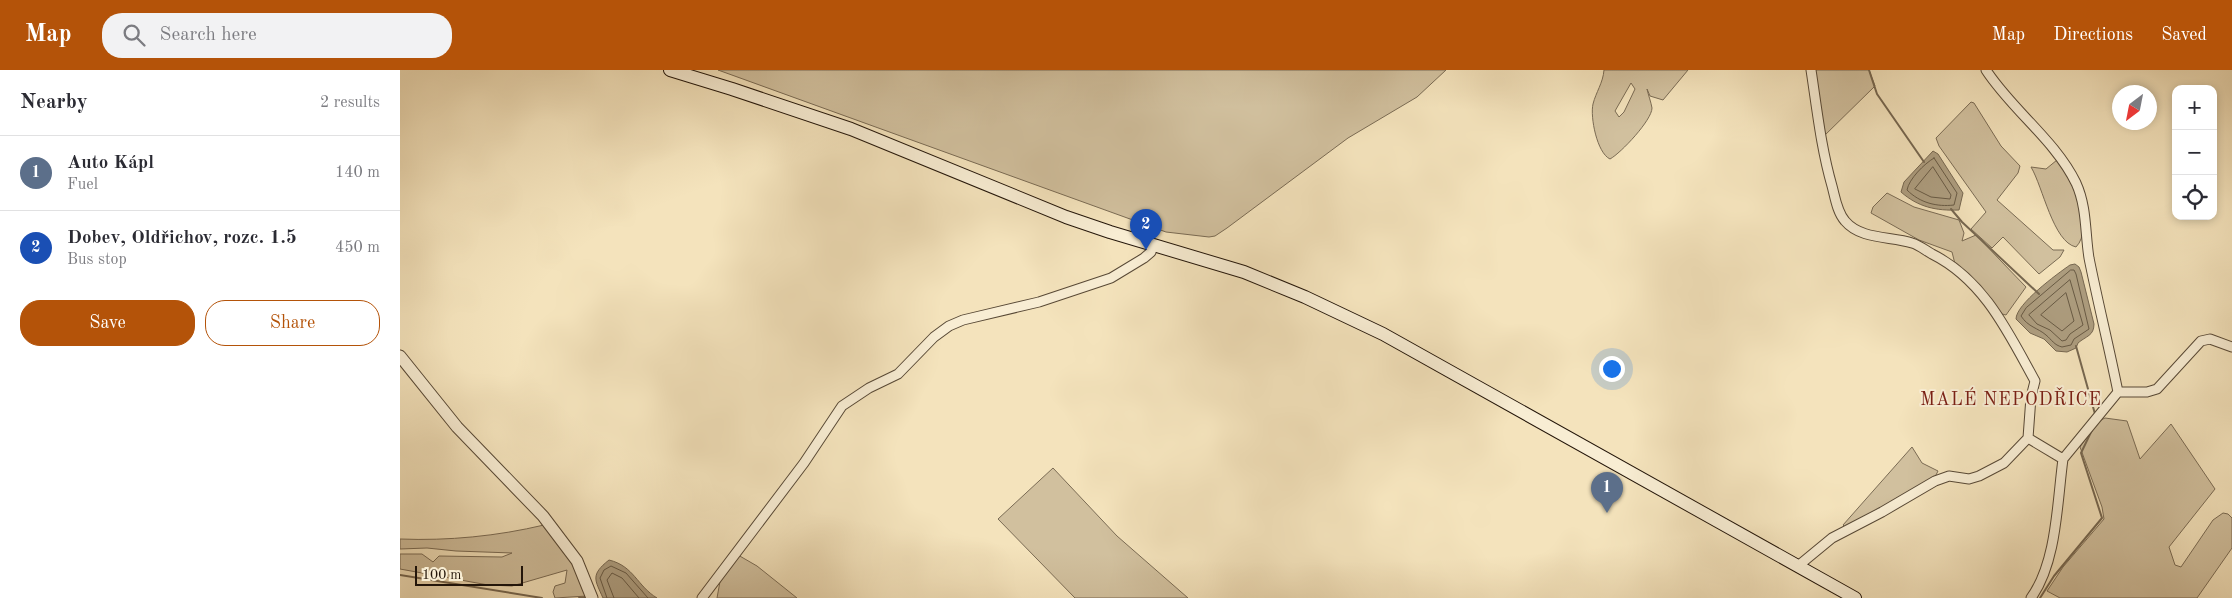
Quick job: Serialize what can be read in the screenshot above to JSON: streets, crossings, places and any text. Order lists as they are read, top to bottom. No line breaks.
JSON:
{"districts":["MALÉ NEPODŘICE"],"scale_bar":"100 m","north":"bottom left","page":{"header":"Map","search":"Search here","nav":["Map","Directions","Saved"],"heading":["Nearby","2 results"],"map_buttons":["+","−"],"list":[{"mark":"1","name":"Auto Kápl","note":"Fuel","value":"140 m"},{"mark":"2","name":"Dobev, Oldřichov, rozc. 1.5","note":"Bus stop","value":"450 m"}],"pins":["2","1"],"buttons":["Save","Share"],"scale":"100 m"}}
